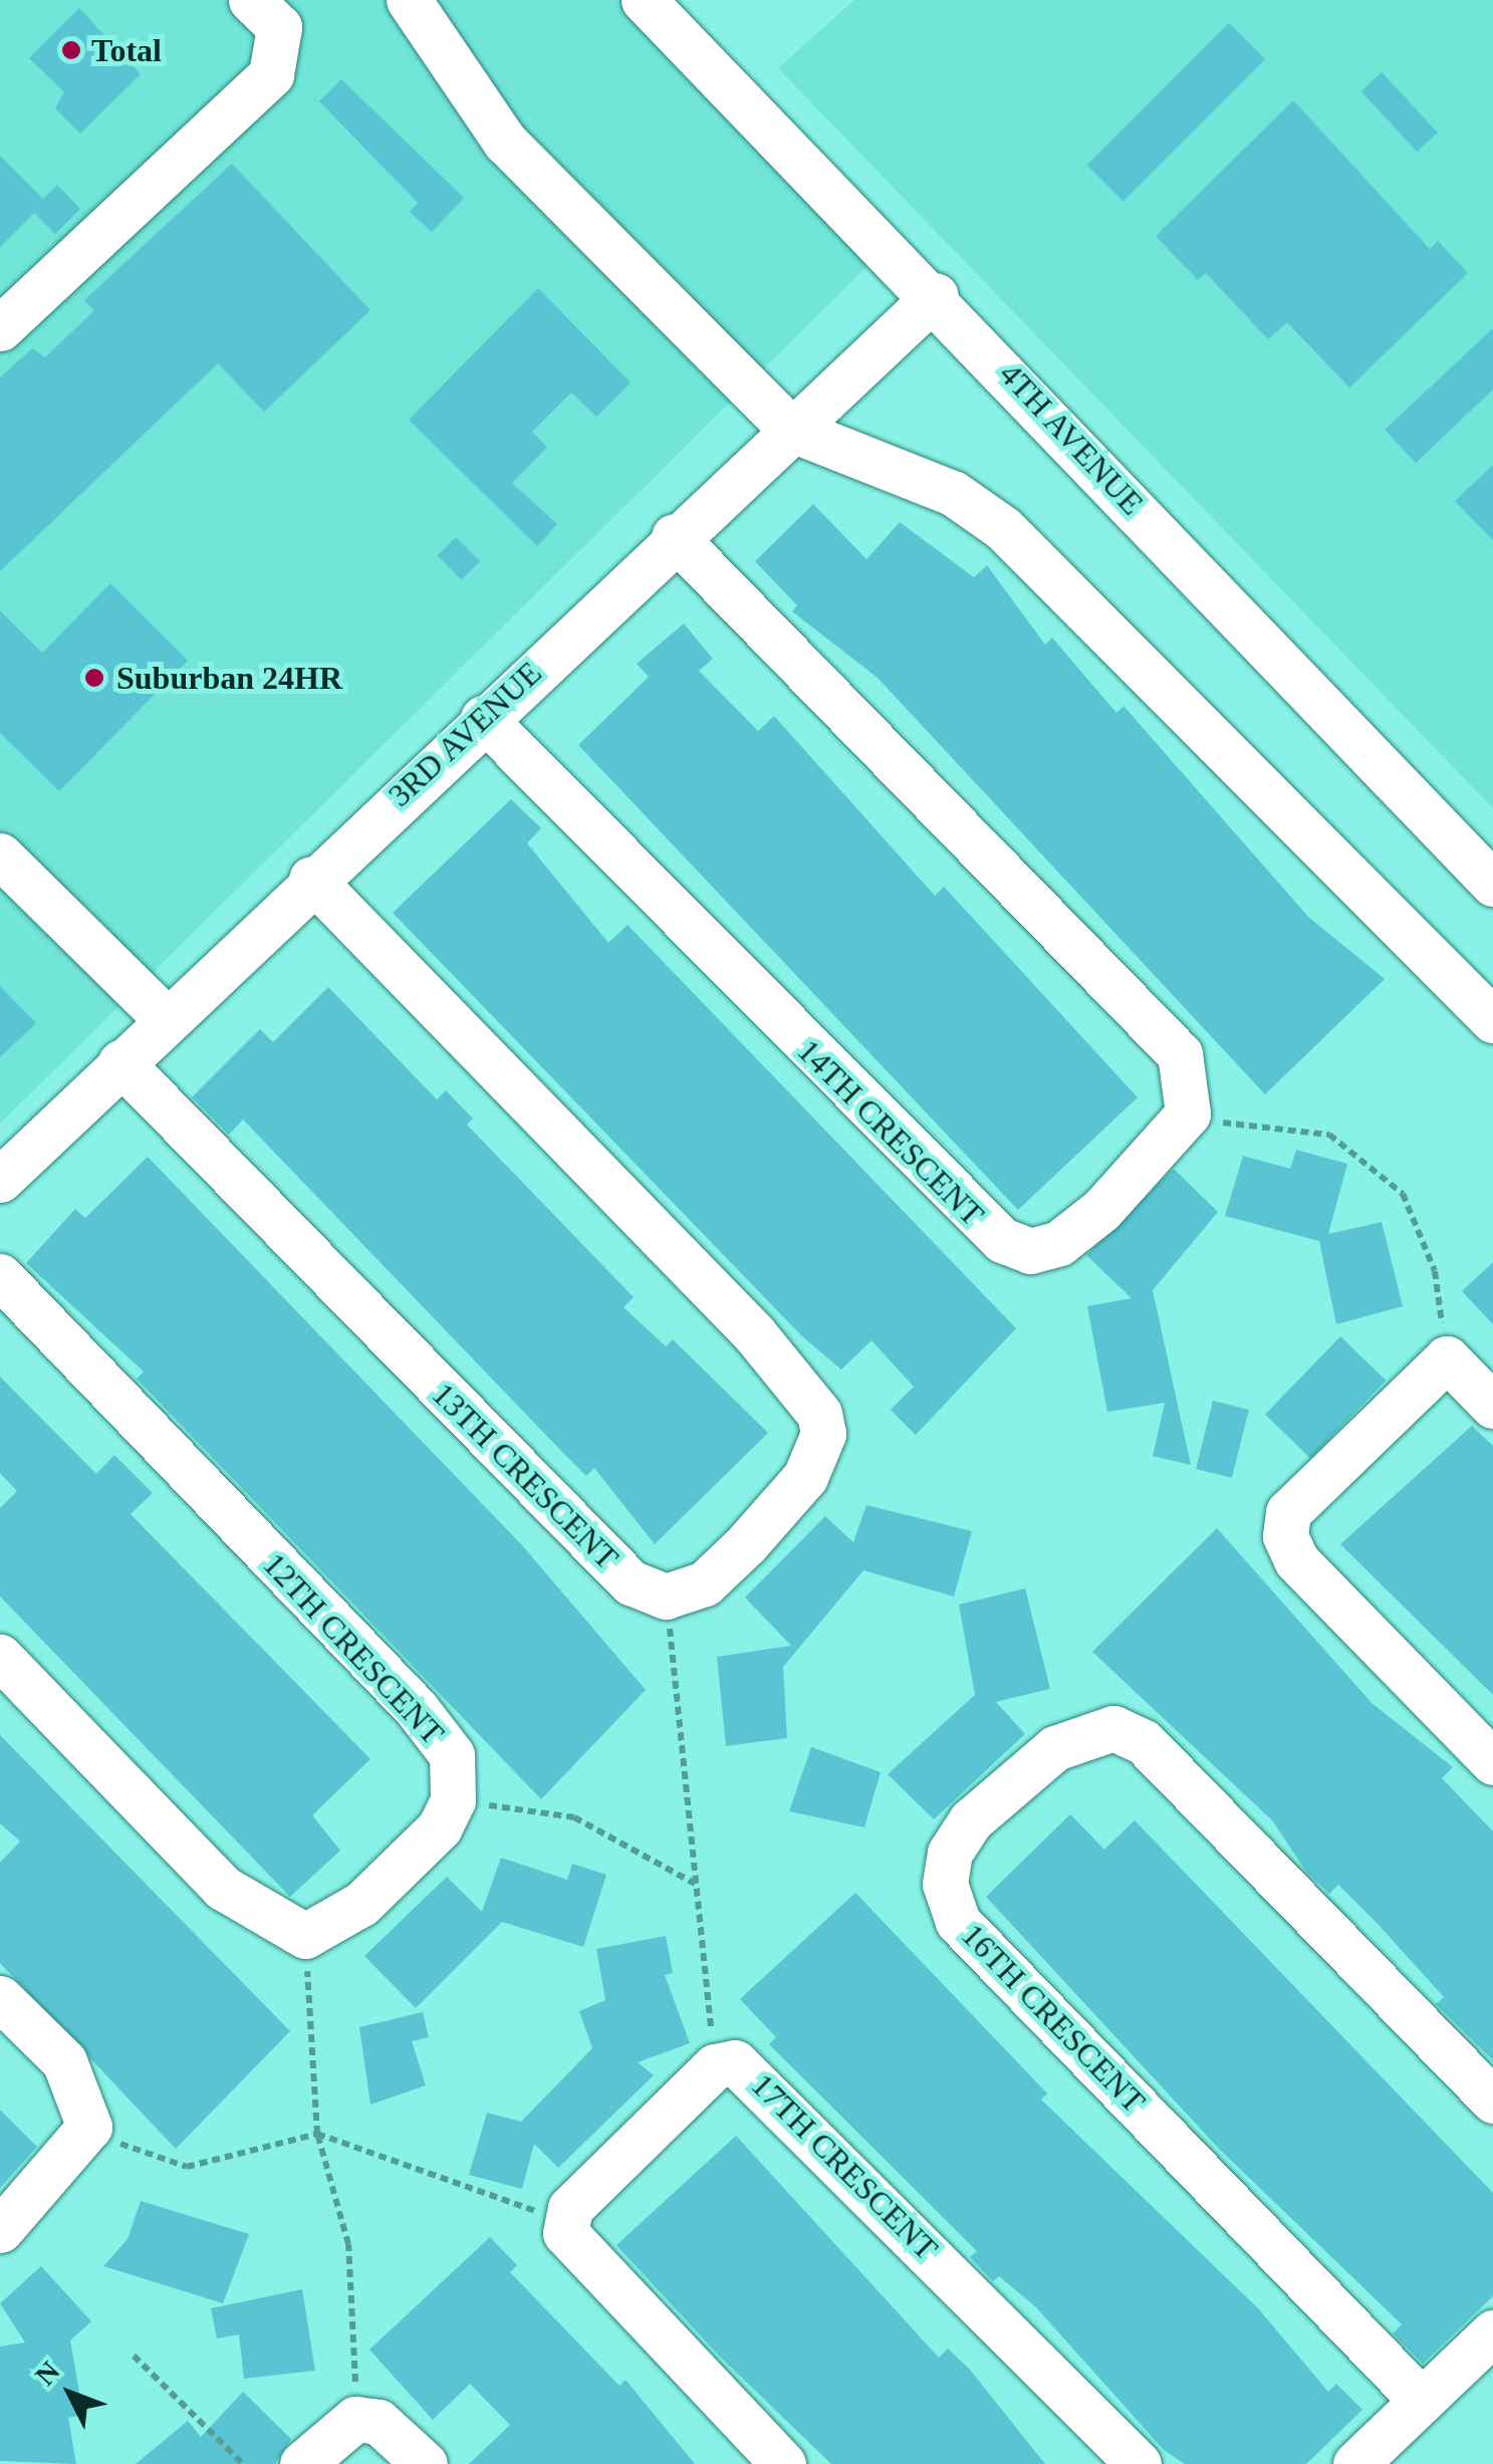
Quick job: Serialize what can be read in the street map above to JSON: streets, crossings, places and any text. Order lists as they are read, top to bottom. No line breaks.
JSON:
{"streets":{"street":["4TH AVENUE","3RD AVENUE","14TH CRESCENT","13TH CRESCENT","12TH CRESCENT","16TH CRESCENT","17TH CRESCENT"]},"crossings":[["4TH AVENUE","3RD AVENUE"],["3RD AVENUE","14TH CRESCENT"],["3RD AVENUE","13TH CRESCENT"]],"places":["Total","Suburban 24HR"],"north":"top left"}
